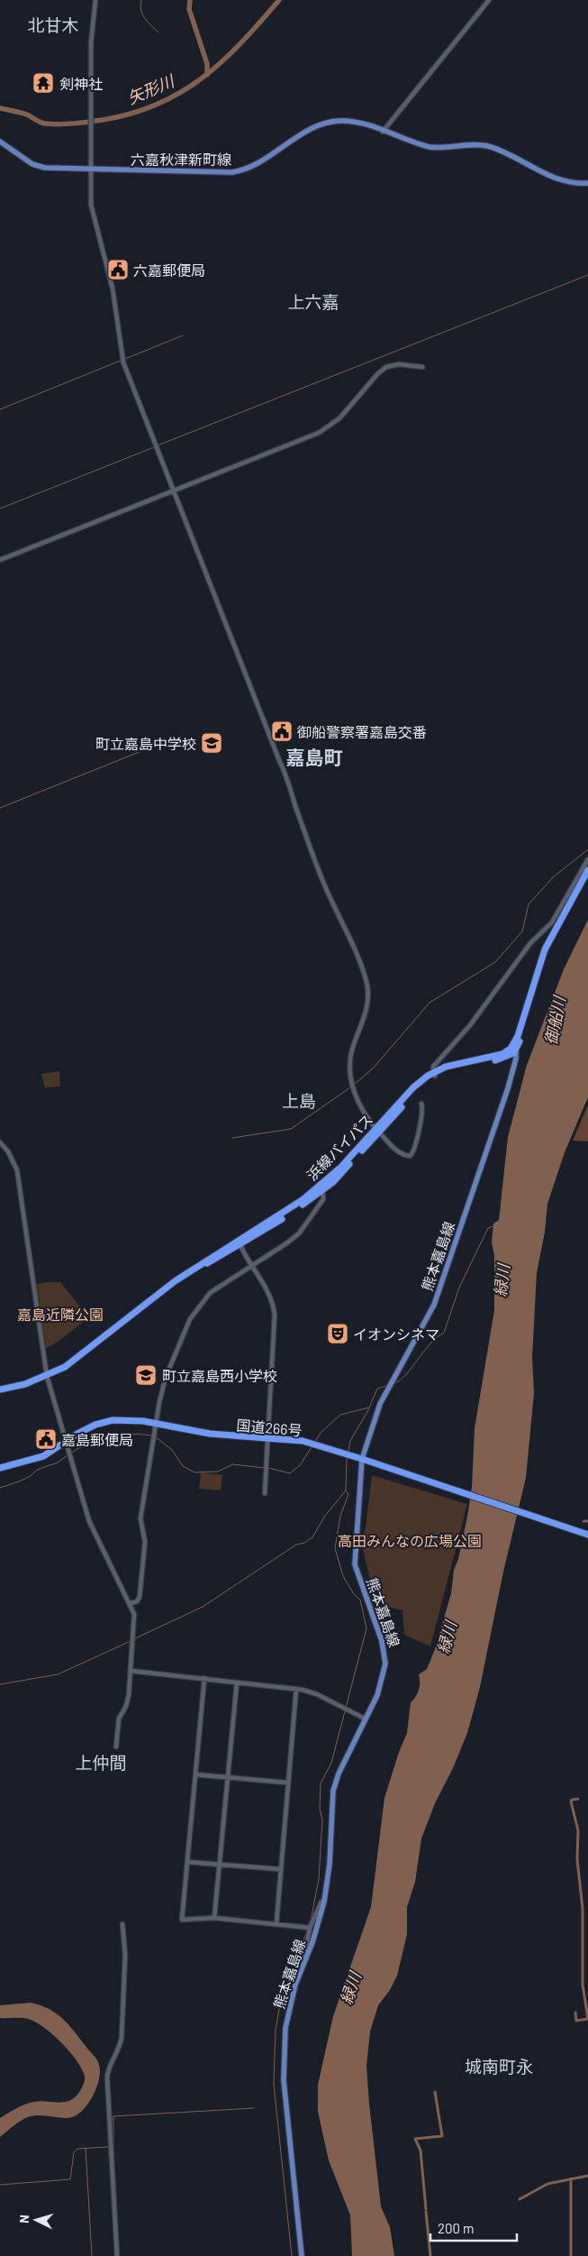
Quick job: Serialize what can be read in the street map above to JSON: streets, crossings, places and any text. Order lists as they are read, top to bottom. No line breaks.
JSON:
{"streets":{"highway":["浜線バイパス","国道266号"],"main road":["六嘉秋津新町線","熊本嘉島線"]},"crossings":[["浜線バイパス","熊本嘉島線"],["熊本嘉島線","国道266号"]],"districts":["北甘木","上六嘉","嘉島町","上島","上仲間","城南町永"],"water":["矢形川","御船川","緑川"],"parks":["嘉島近隣公園","高田みんなの広場公園"],"places":{"temple":["剣神社"],"public building":["六嘉郵便局","御船警察署嘉島交番","嘉島郵便局"],"school or university":["町立嘉島中学校","町立嘉島西小学校"],"theatre":["イオンシネマ"]},"scale_bar":"200 m","north":"left"}
